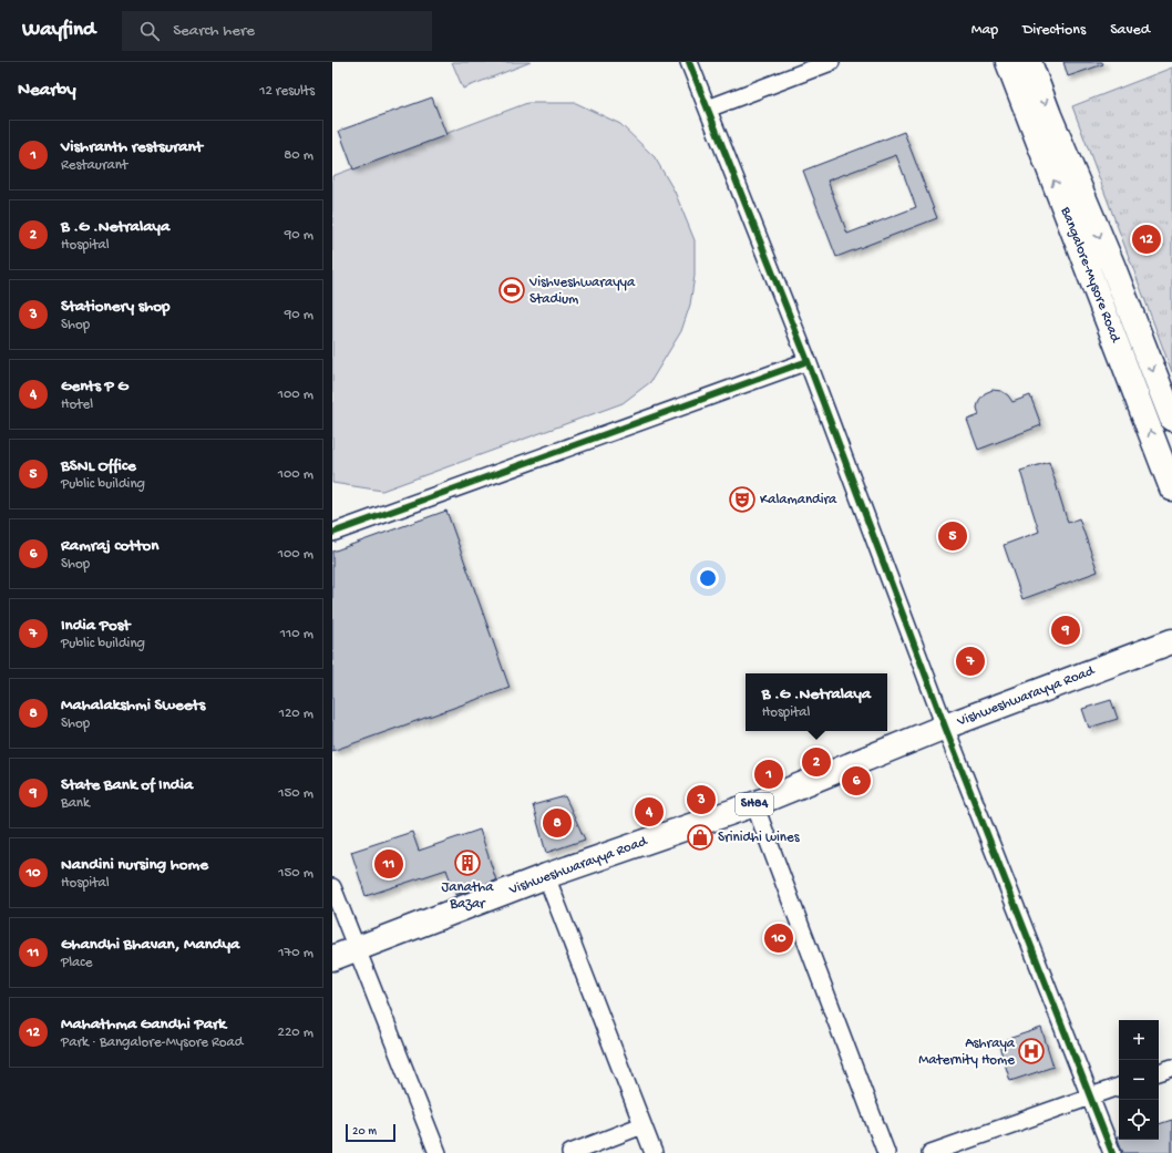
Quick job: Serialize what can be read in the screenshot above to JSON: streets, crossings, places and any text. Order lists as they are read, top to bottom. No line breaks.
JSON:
{"streets":{"main road":["Bangalore-Mysore Road","Vishweshwarayya Road","SH84"]},"places":{"sports":["Vishveshwarayya Stadium"],"theatre":["Kalamandira"],"shop":["Srinidhi wines"],"building":["Janatha Bazar"],"hospital":["Ashraya Maternity Home"]},"scale_bar":"20 m","page":{"header":"Wayfind","search":"Search here","nav":["Map","Directions","Saved"],"heading":["Nearby","12 results"],"list":[{"mark":"1","name":"Vishranth restsurant","note":"Restaurant","value":"80 m"},{"mark":"2","name":"B .G .Netralaya","note":"Hospital","value":"90 m"},{"mark":"3","name":"Stationery shop","note":"Shop","value":"90 m"},{"mark":"4","name":"Gents P G","note":"Hotel","value":"100 m"},{"mark":"5","name":"BSNL Office","note":"Public building","value":"100 m"},{"mark":"6","name":"Ramraj cotton","note":"Shop","value":"100 m"},{"mark":"7","name":"India Post","note":"Public building","value":"110 m"},{"mark":"8","name":"Mahalakshmi Sweets","note":"Shop","value":"120 m"},{"mark":"9","name":"State Bank of India","note":"Bank","value":"150 m"},{"mark":"10","name":"Nandini nursing home","note":"Hospital","value":"150 m"},{"mark":"11","name":"Ghandhi Bhavan, Mandya","note":"Place","value":"170 m"},{"mark":"12","name":"Mahathma Gandhi Park","note":"Park · Bangalore-Mysore Road","value":"220 m"}],"pins":["12","5","9","7","2","1","6","3","4","8","11","10"],"popup":["B .G .Netralaya","Hospital"],"map_buttons":["+","−"],"scale":"20 m"}}
